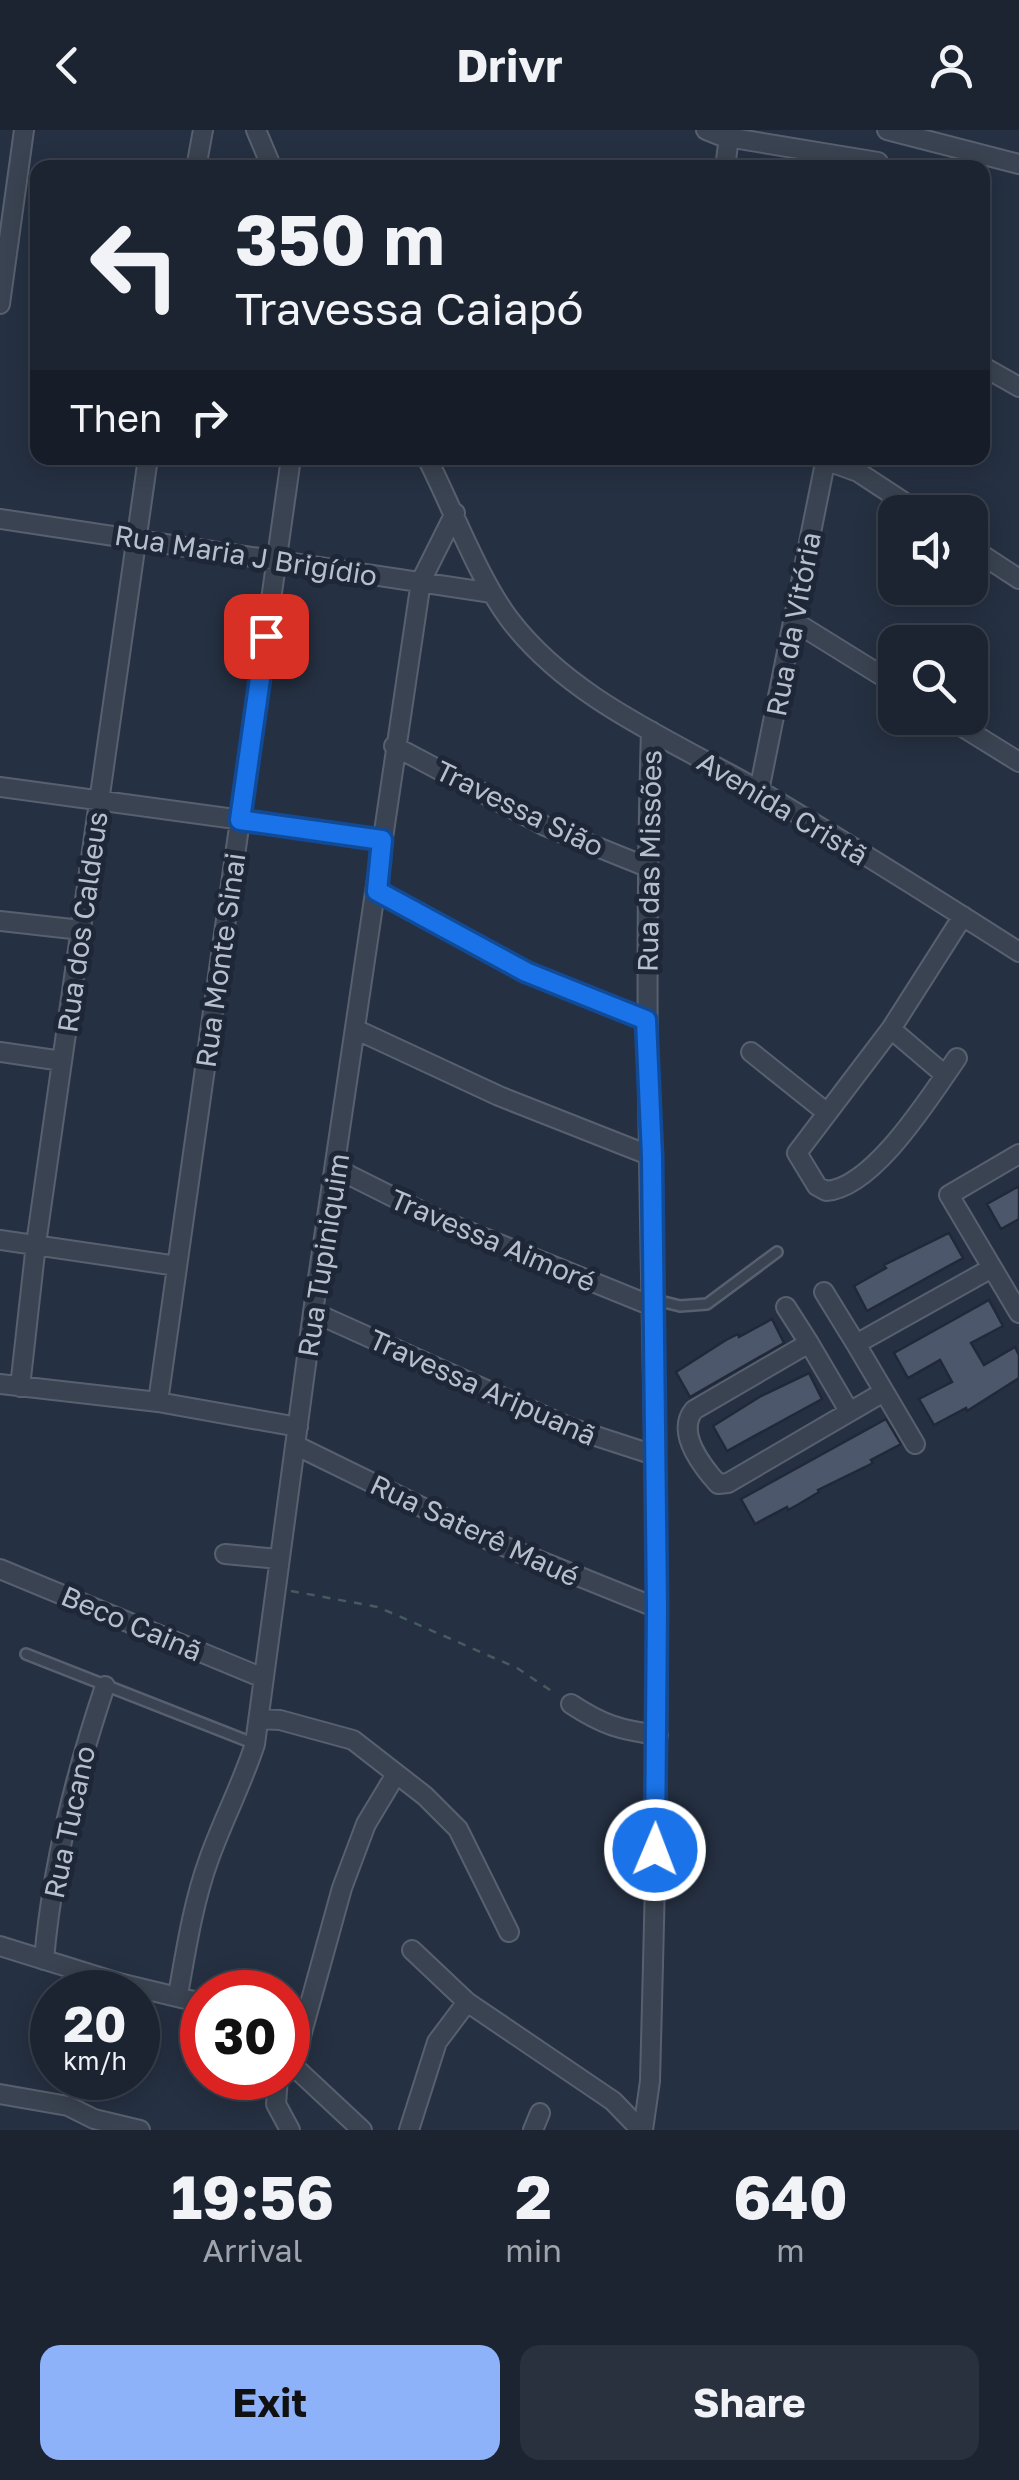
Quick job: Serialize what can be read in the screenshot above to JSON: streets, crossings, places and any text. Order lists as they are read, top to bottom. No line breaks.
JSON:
{"streets":{"street":["Rua Maria J Brigídio","Rua da Vitória","Travessa Sião","Avenida Cristã","Rua das Missões","Rua dos Caldeus","Rua Monte Sinai","Travessa Aimoré","Rua Tupiniquim","Travessa Aripuanã","Rua Saterê Maué","Beco Cainã","Rua Tucano"]},"crossings":[["Rua Maria J Brigídio","Avenida Cristã"],["Rua Maria J Brigídio","Rua dos Caldeus"],["Rua Maria J Brigídio","Rua Monte Sinai"],["Rua Maria J Brigídio","Rua Tupiniquim"],["Rua da Vitória","Avenida Cristã"],["Travessa Sião","Rua das Missões"],["Travessa Sião","Rua Tupiniquim"],["Avenida Cristã","Rua das Missões"],["Avenida Cristã","Rua Tupiniquim"],["Rua das Missões","Travessa Aimoré"],["Rua das Missões","Travessa Aripuanã"],["Rua das Missões","Rua Saterê Maué"],["Rua dos Caldeus","Rua Saterê Maué"],["Rua Monte Sinai","Rua Saterê Maué"],["Travessa Aimoré","Rua Tupiniquim"],["Rua Tupiniquim","Travessa Aripuanã"],["Rua Tupiniquim","Rua Saterê Maué"],["Rua Tupiniquim","Beco Cainã"]],"page":{"header":"Drivr","turn":["350 m","Travessa Caiapó"],"then":"Then","speed":"20 km/h","limit":"30","eta":["19:56","Arrival","2","min","640","m"],"buttons":["Exit","Share"]}}
